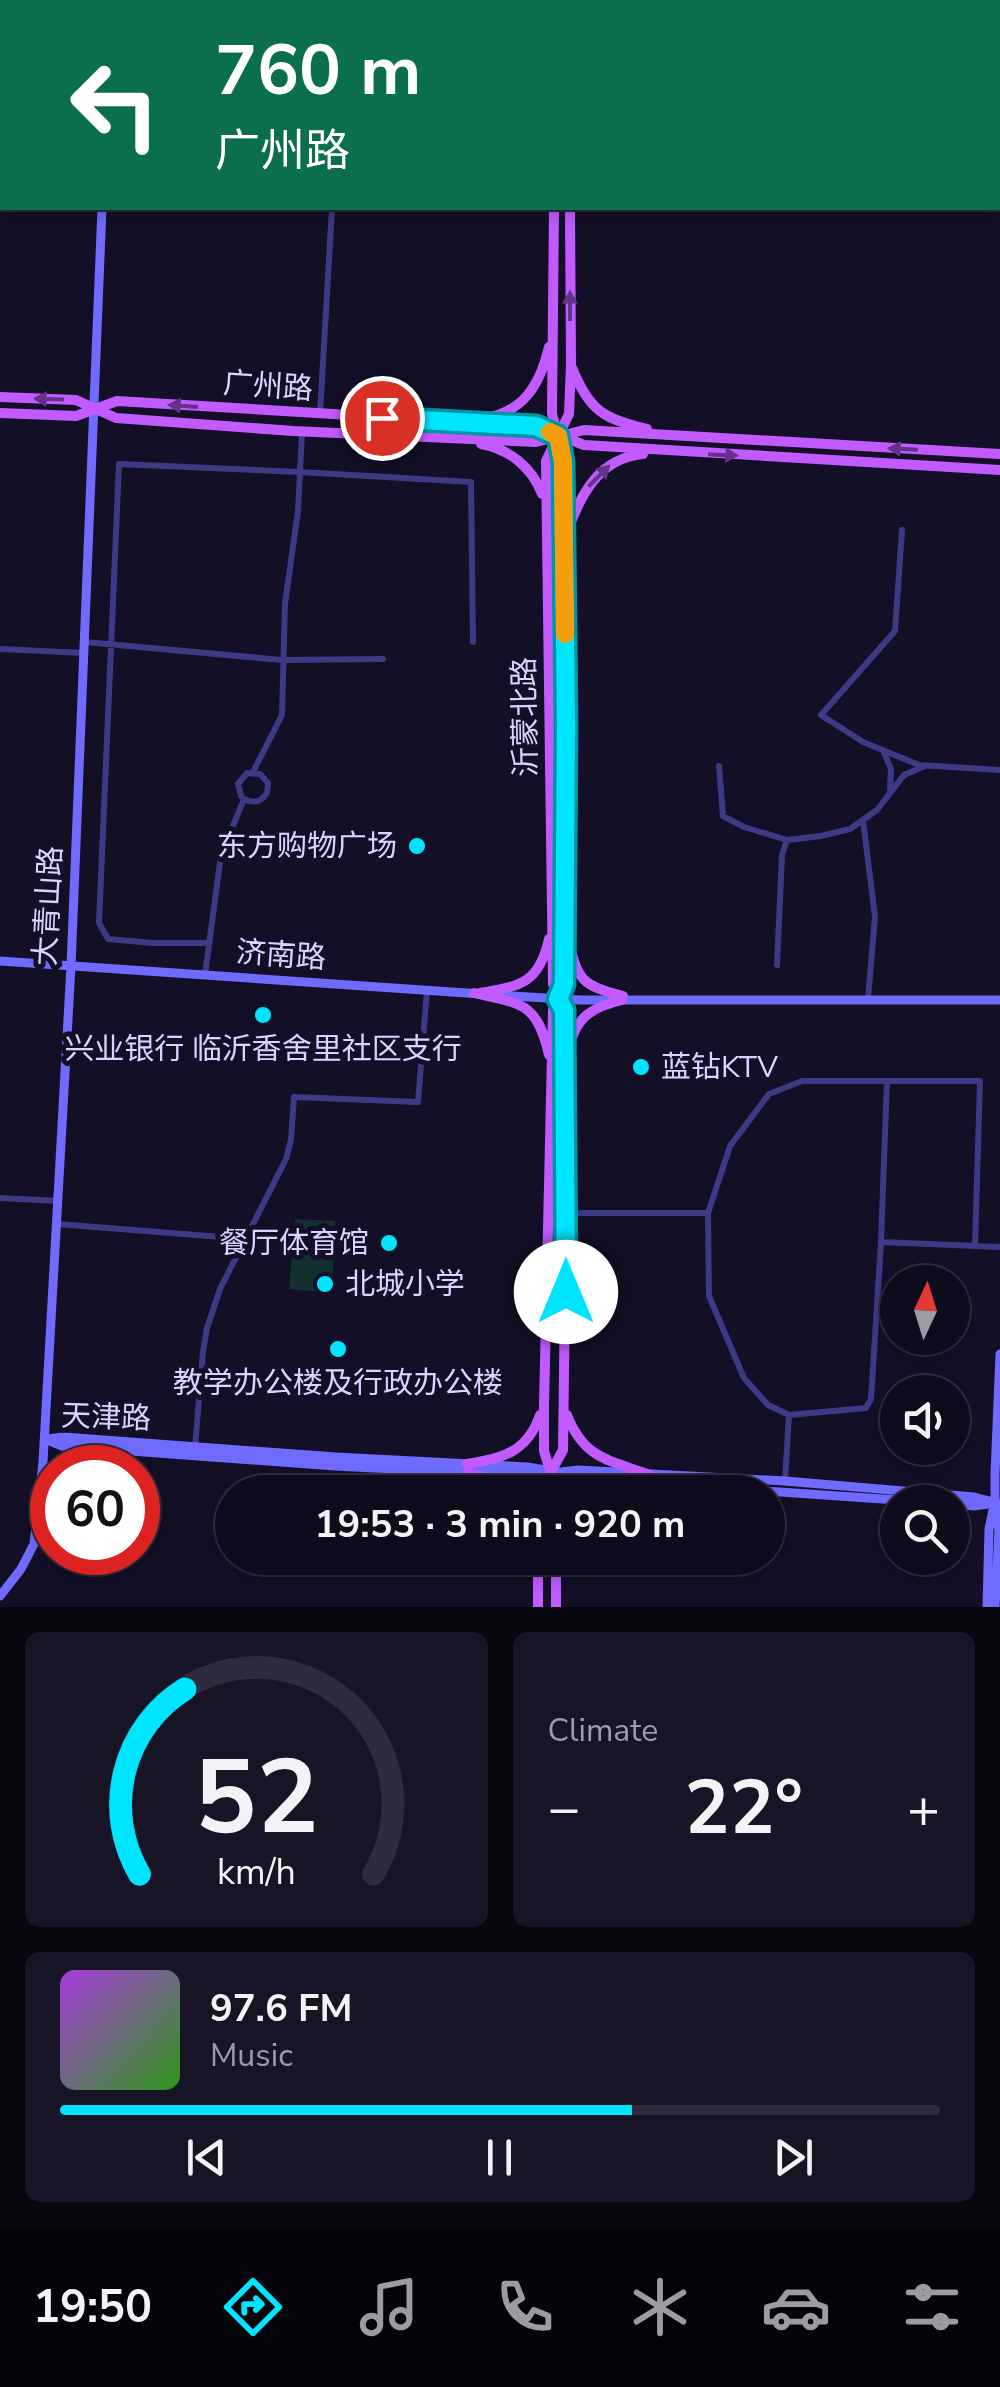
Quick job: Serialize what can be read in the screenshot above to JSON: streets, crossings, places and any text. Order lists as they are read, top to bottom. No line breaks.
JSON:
{"streets":{"main road":["广州路","沂蒙北路"],"street":["大青山路","济南路","天津路"]},"crossings":[["广州路","沂蒙北路"],["广州路","大青山路"],["沂蒙北路","济南路"],["沂蒙北路","天津路"],["大青山路","济南路"],["大青山路","天津路"]],"places":["东方购物广场","兴业银行 临沂香舍里社区支行","蓝钻KTV","餐厅体育馆","北城小学","教学办公楼及行政办公楼"],"north":"top","page":{"turn":["760 m","广州路"],"limit":"60","trip":"19:53 · 3 min · 920 m","tile":"Climate","heat":["−","22°","+"],"song":["97.6 FM","Music"],"tabs":"19:50","gauge":["52","km/h"]}}
